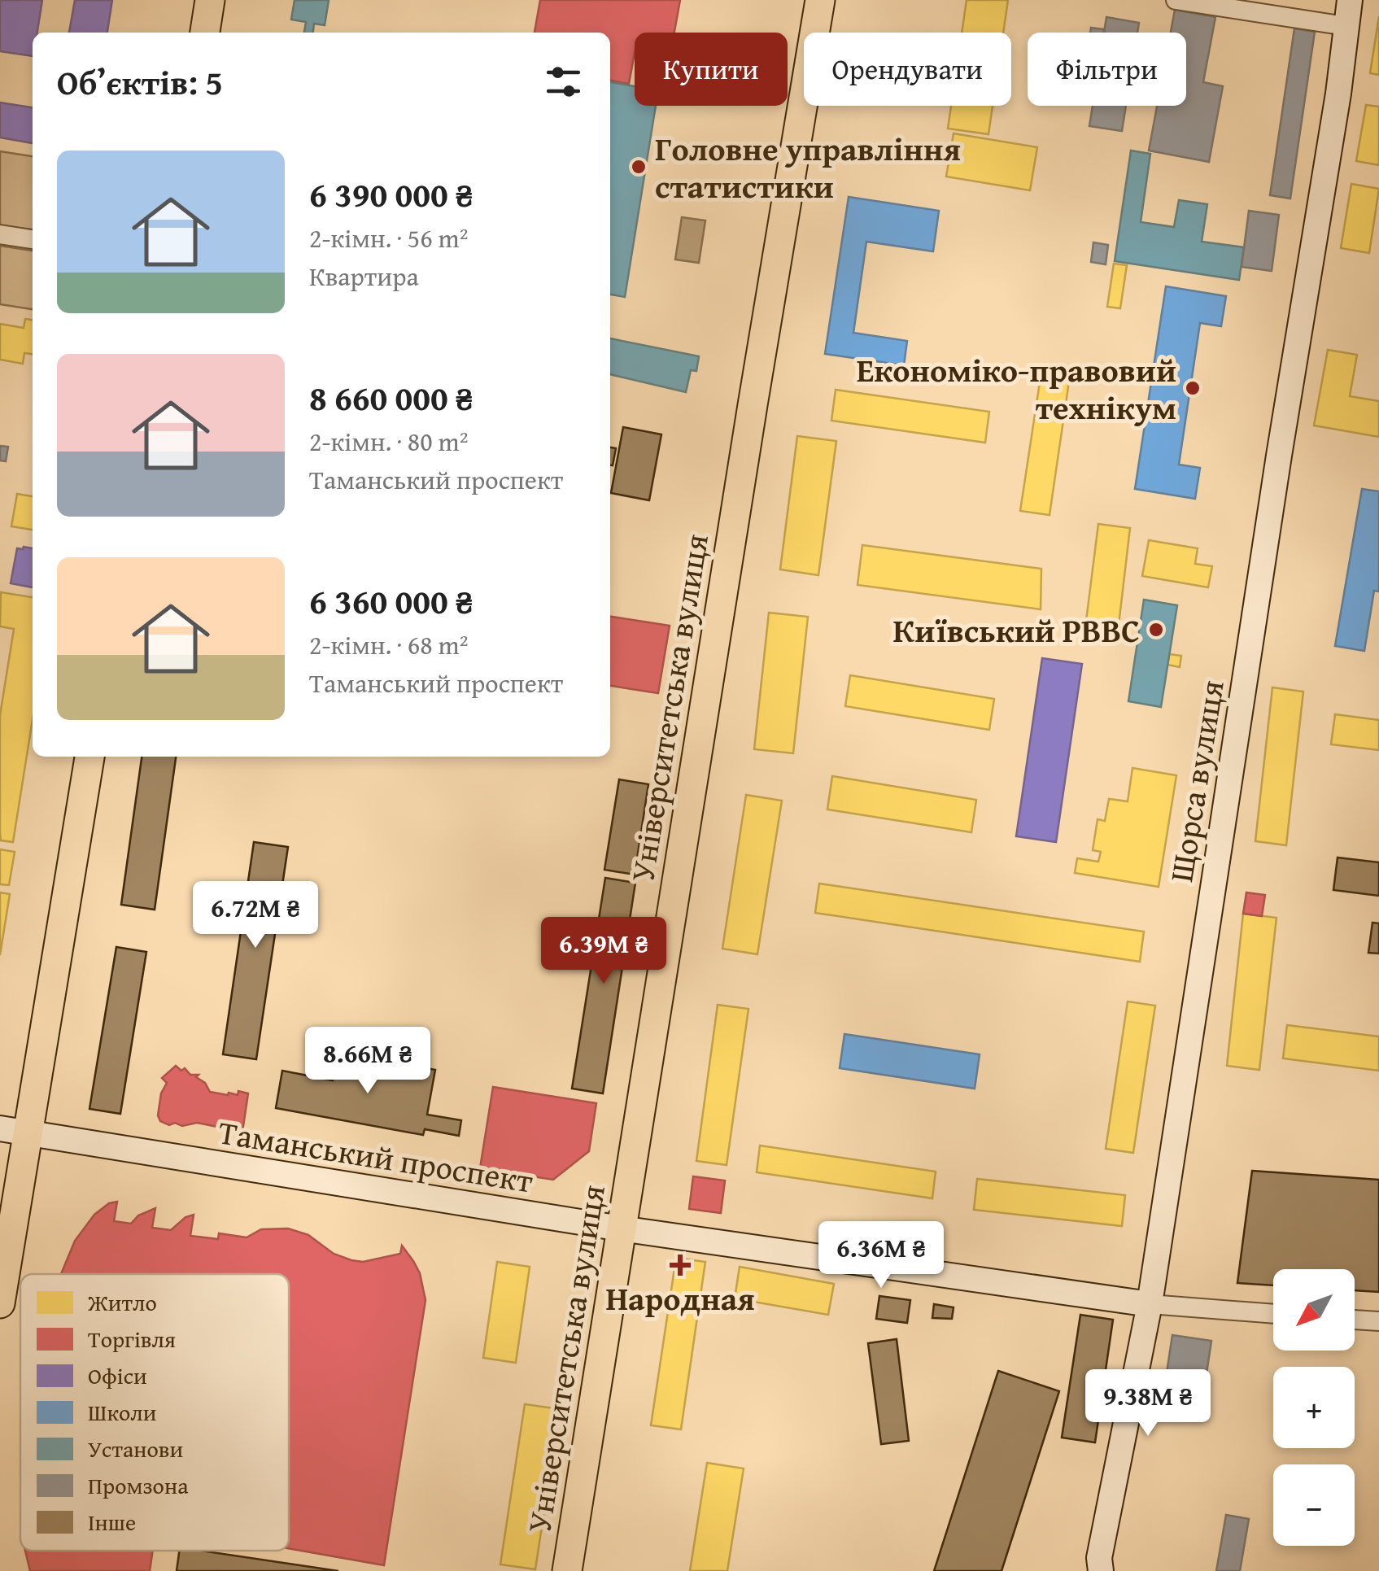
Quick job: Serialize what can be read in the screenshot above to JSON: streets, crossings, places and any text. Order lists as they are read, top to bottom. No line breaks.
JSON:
{"streets":{"main road":["Університетська вулиця"],"street":["Щорса вулиця","Таманський проспект"]},"crossings":[["Університетська вулиця","Таманський проспект"],["Щорса вулиця","Таманський проспект"]],"places":{"other":["Головне управління статистики","Економіко-правовий технікум","Київський РВВС"],"health":["Народная"]},"legend":["Житло","Торгівля","Офіси","Школи","Установи","Промзона","Інше"],"north":"bottom left","page":{"chip":["Купити","Орендувати","Фільтри"],"heading":"Об’єктів: 5","list":[{"name":"6 390 000 ₴","note":"2-кімн. · 56 m² · Квартира"},{"name":"8 660 000 ₴","note":"2-кімн. · 80 m² · Таманський проспект"},{"name":"6 360 000 ₴","note":"2-кімн. · 68 m² · Таманський проспект"}],"price":["6.72M ₴","6.39M ₴","8.66M ₴","6.36M ₴","9.38M ₴"],"map_buttons":["+","−"]}}
